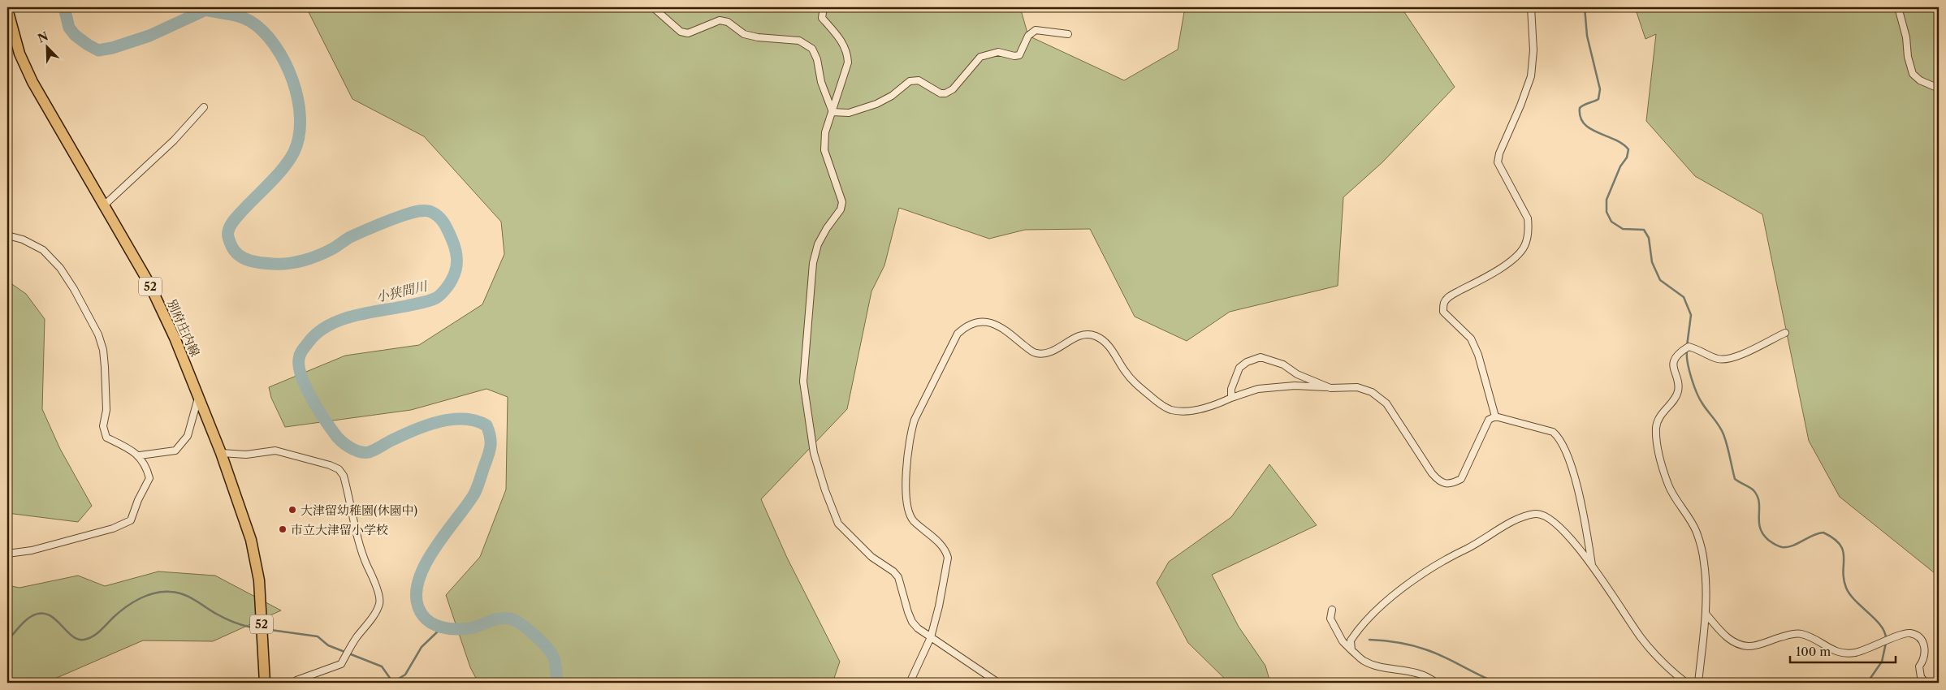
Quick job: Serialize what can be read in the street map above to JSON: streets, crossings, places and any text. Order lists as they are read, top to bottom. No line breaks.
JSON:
{"streets":{"main road":["52","別府庄内線"]},"water":["小狭間川"],"places":["大津留幼稚園(休園中)","市立大津留小学校"],"scale_bar":"100 m","north":"top left"}
